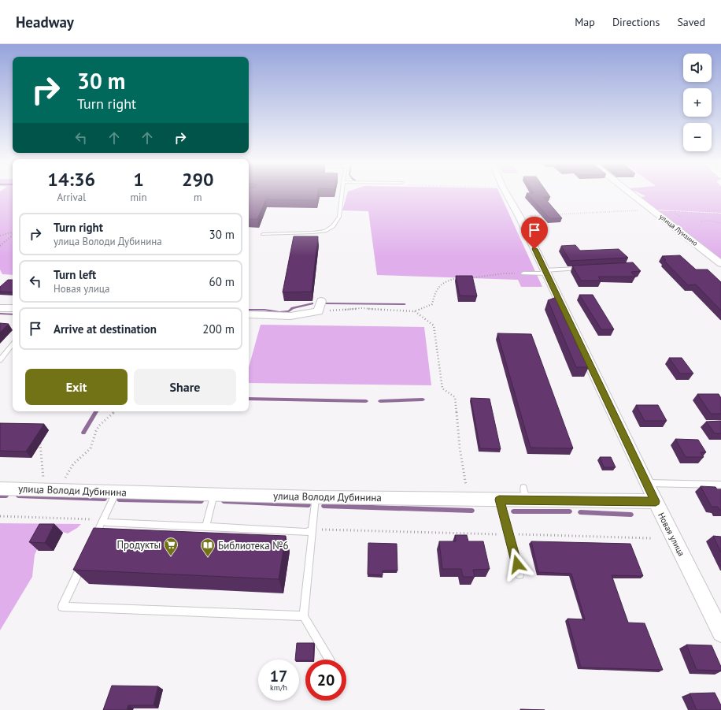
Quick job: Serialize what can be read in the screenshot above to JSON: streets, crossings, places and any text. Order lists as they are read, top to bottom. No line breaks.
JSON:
{"streets":{"street":["улица Луизино","улица Володи Дубинина","Новая улица"]},"crossings":[["улица Володи Дубинина","Новая улица"]],"places":{"supermarket":["Продукты"],"library":["Библиотека №6"]},"page":{"header":"Headway","nav":["Map","Directions","Saved"],"map_buttons":["+","−"],"turn":["30 m","Turn right"],"eta":["14:36","Arrival","1","min","290","m"],"list":[{"name":"Turn right","note":"улица Володи Дубинина","value":"30 m"},{"name":"Turn left","note":"Новая улица","value":"60 m"},{"name":"Arrive at destination","value":"200 m"}],"buttons":["Exit","Share"],"speed":"17 km/h","limit":"20"}}
